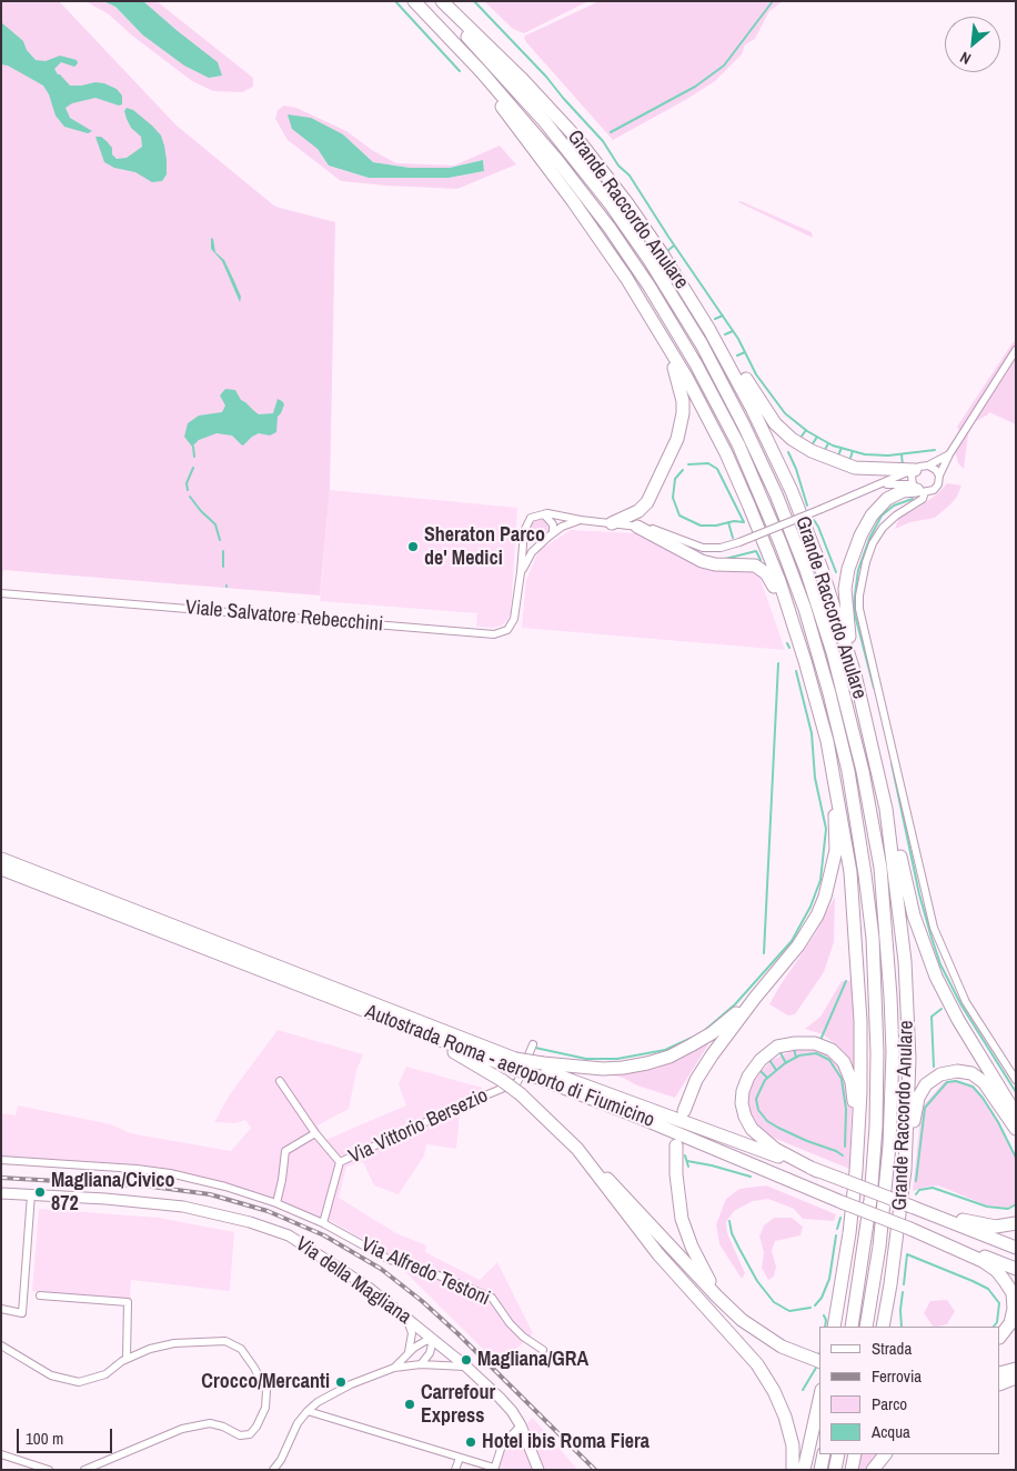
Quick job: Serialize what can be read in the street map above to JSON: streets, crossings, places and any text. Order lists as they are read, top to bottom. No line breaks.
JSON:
{"streets":{"highway":["Grande Raccordo Anulare","Autostrada Roma - aeroporto di Fiumicino"],"main road":["Via della Magliana"],"street":["Viale Salvatore Rebecchini","Via Vittorio Bersezio","Via Alfredo Testoni"]},"crossings":[["Via Vittorio Bersezio","Via Alfredo Testoni"]],"places":["Sheraton Parco de' Medici","Magliana/Civico 872","Magliana/GRA","Crocco/Mercanti","Carrefour Express","Hotel ibis Roma Fiera"],"legend":["Strada","Ferrovia","Parco","Acqua"],"scale_bar":"100 m","north":"bottom left"}
